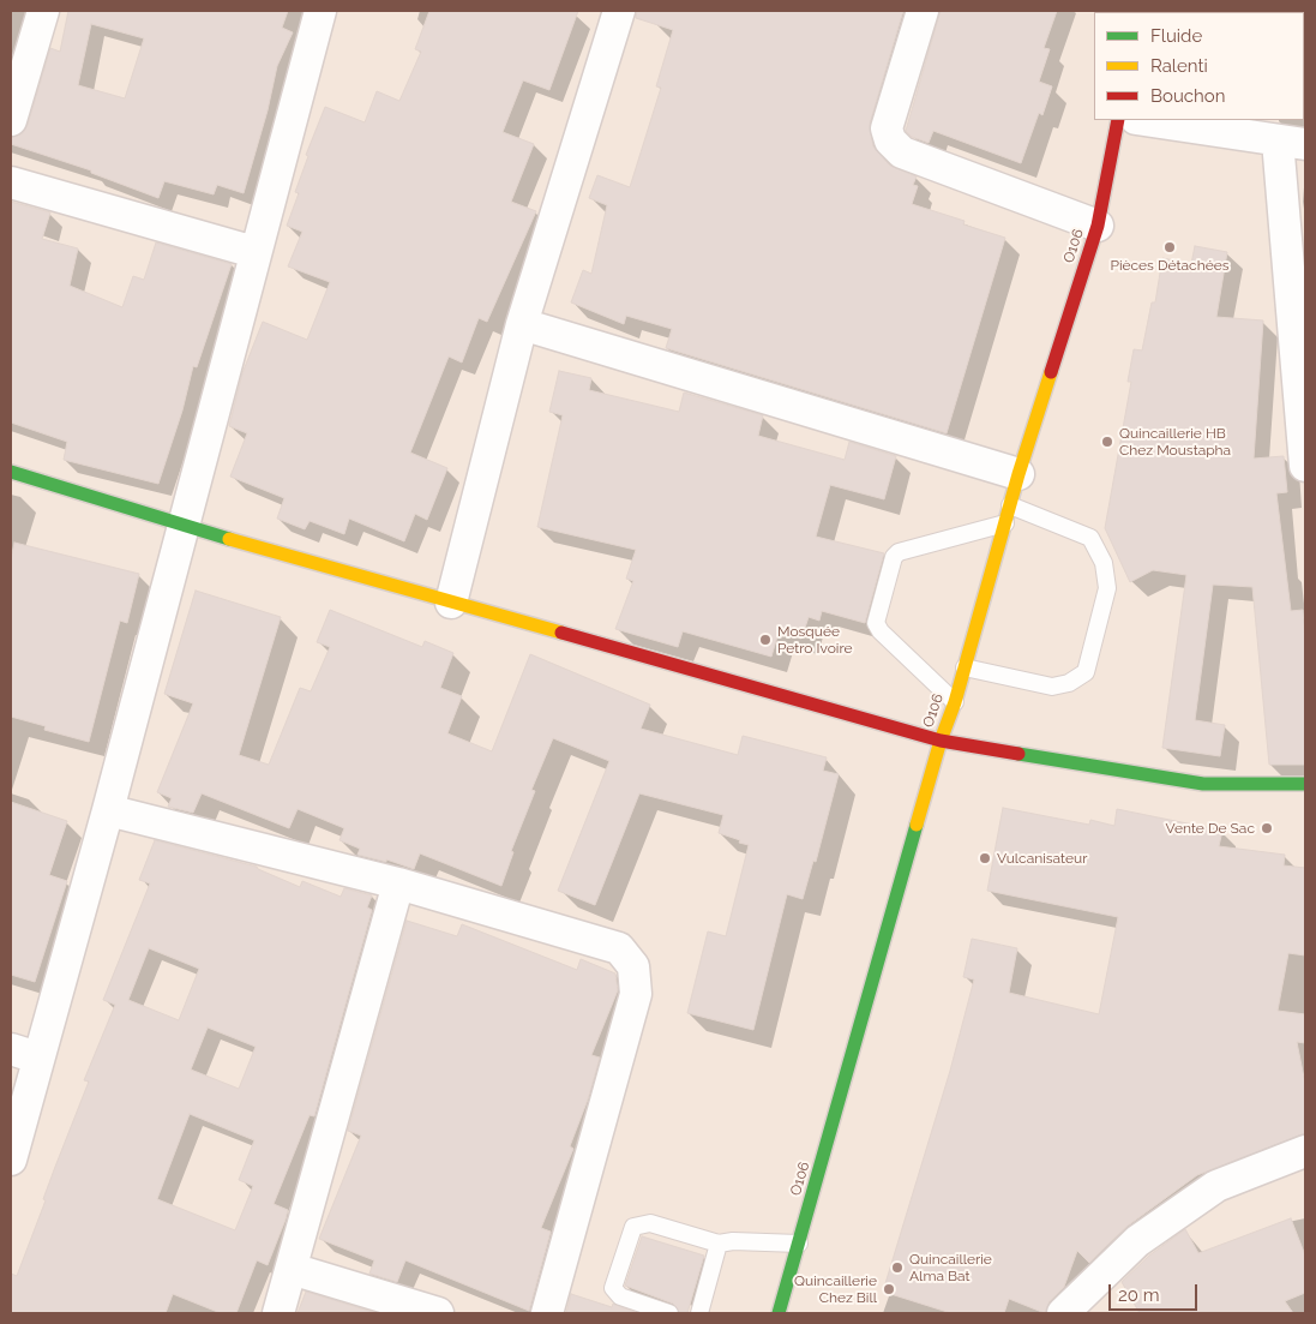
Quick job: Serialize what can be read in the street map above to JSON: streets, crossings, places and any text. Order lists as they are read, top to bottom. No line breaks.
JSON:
{"streets":{"street":["O106"]},"places":["Pièces Détachées","Quincaillerie HB Chez Moustapha","Mosquée Petro Ivoire","Vente De Sac","Vulcanisateur","Quincaillerie Alma Bat","Quincaillerie Chez Bill"],"legend":["Fluide","Ralenti","Bouchon"],"scale_bar":"20 m"}
